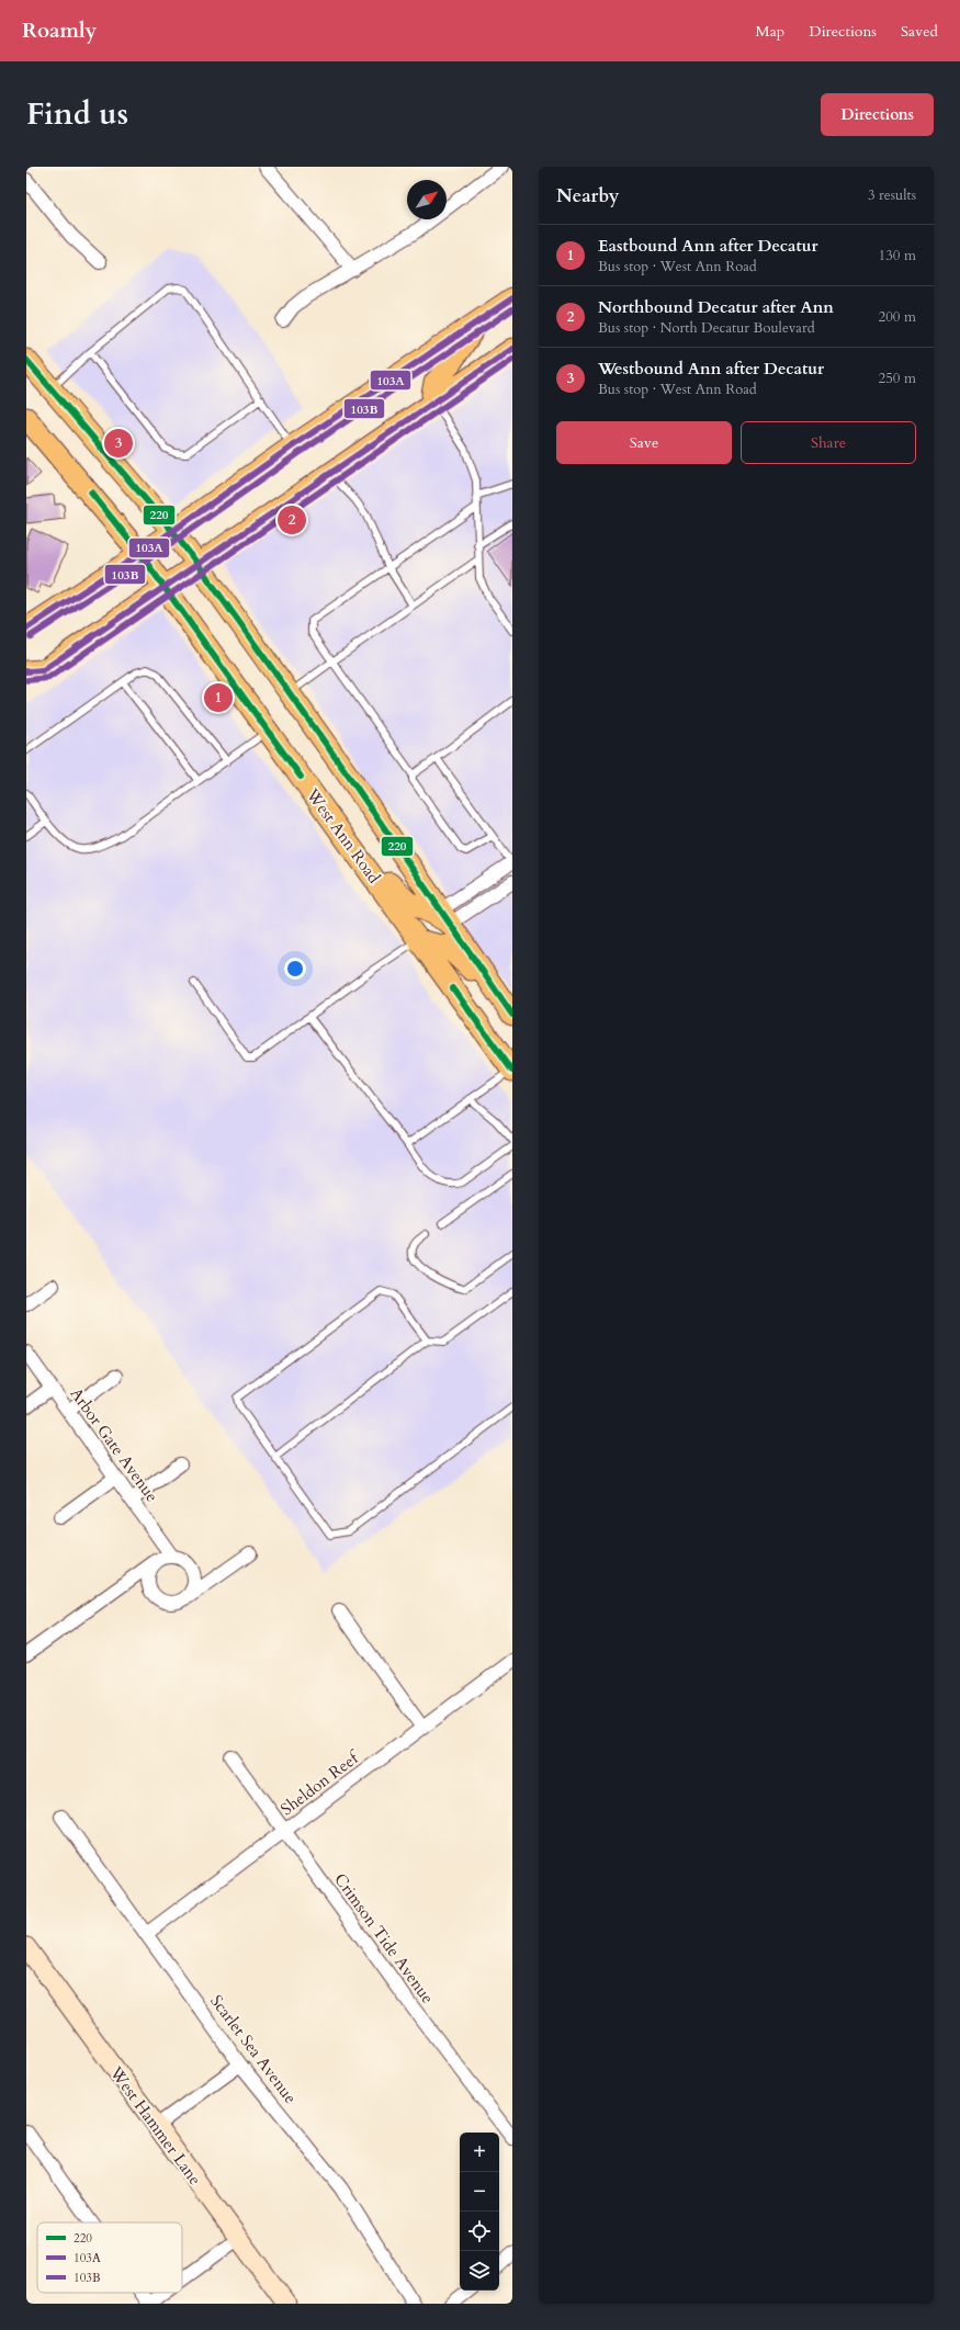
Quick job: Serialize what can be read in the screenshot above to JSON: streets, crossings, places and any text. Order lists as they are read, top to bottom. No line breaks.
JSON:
{"streets":{"main road":["West Ann Road"],"street":["Arbor Gate Avenue","Sheldon Reef","Crimson Tide Avenue","Scarlet Sea Avenue","West Hammer Lane"]},"crossings":[["Sheldon Reef","Crimson Tide Avenue"],["Sheldon Reef","Scarlet Sea Avenue"]],"lines":["transit line 103A","transit line 103B","transit line 220"],"legend":["220","103A","103B"],"north":"top right","page":{"header":"Roamly","nav":["Map","Directions","Saved"],"title":"Find us","buttons":["Directions",["Save","Share"]],"heading":["Nearby","3 results"],"list":[{"mark":"1","name":"Eastbound Ann after Decatur","note":"Bus stop · West Ann Road","value":"130 m"},{"mark":"2","name":"Northbound Decatur after Ann","note":"Bus stop · North Decatur Boulevard","value":"200 m"},{"mark":"3","name":"Westbound Ann after Decatur","note":"Bus stop · West Ann Road","value":"250 m"}],"pins":["3","2","1"],"map_buttons":["+","−"]}}
